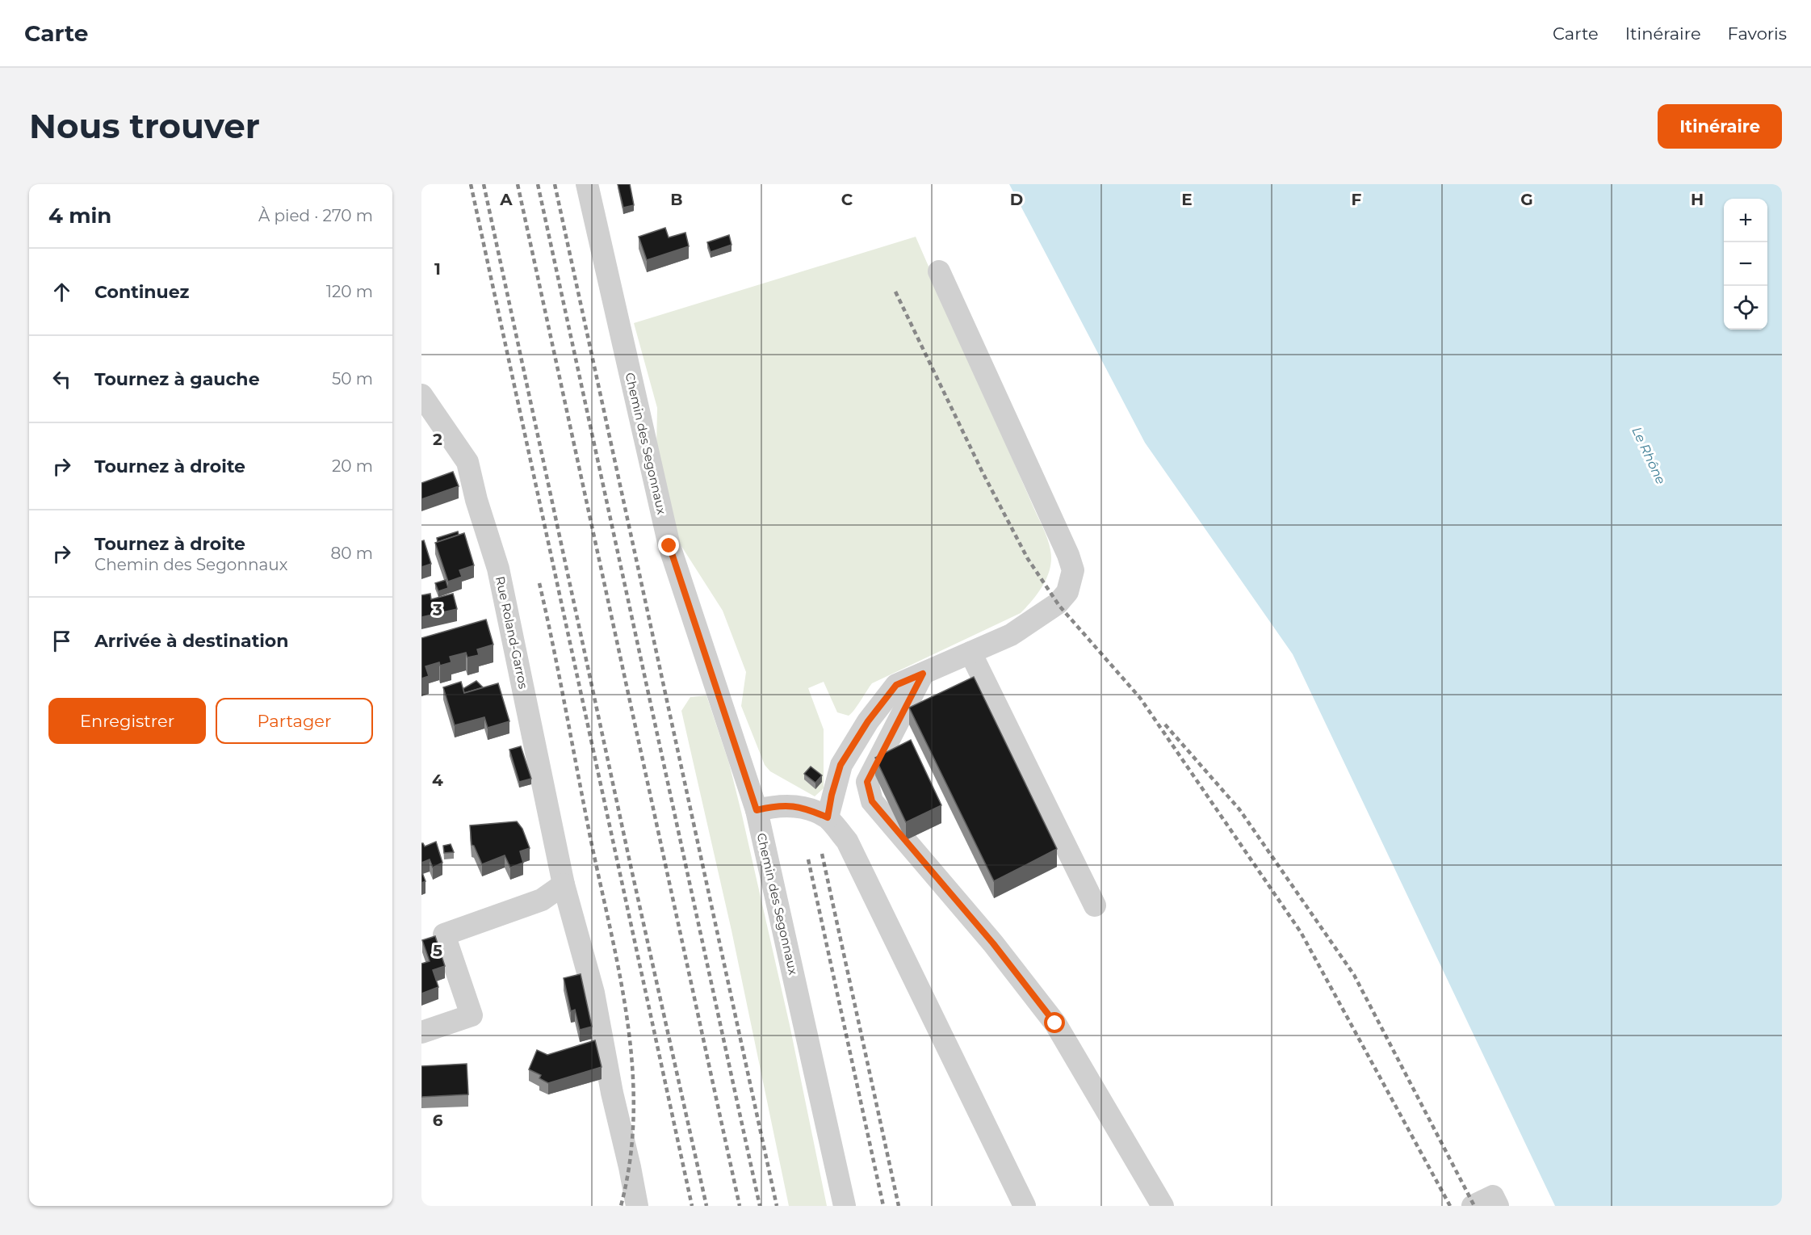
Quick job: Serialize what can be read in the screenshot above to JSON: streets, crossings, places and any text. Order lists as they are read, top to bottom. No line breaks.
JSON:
{"streets":{"street":["Chemin des Segonnaux","Rue Roland-Garros"]},"water":["Le Rhône"],"page":{"header":"Carte","nav":["Carte","Itinéraire","Favoris"],"buttons":["Itinéraire",["Enregistrer","Partager"]],"title":"Nous trouver","heading":["4 min","À pied · 270 m"],"map_buttons":["+","−"],"list":[["Continuez","120 m"],["Tournez à gauche","50 m"],["Tournez à droite","20 m"],["Tournez à droite","Chemin des Segonnaux","80 m"],"Arrivée à destination"]},"grid":{"columns":["A","B","C","D","E","F","G","H"],"rows":["1","2","3","4","5","6"]}}
